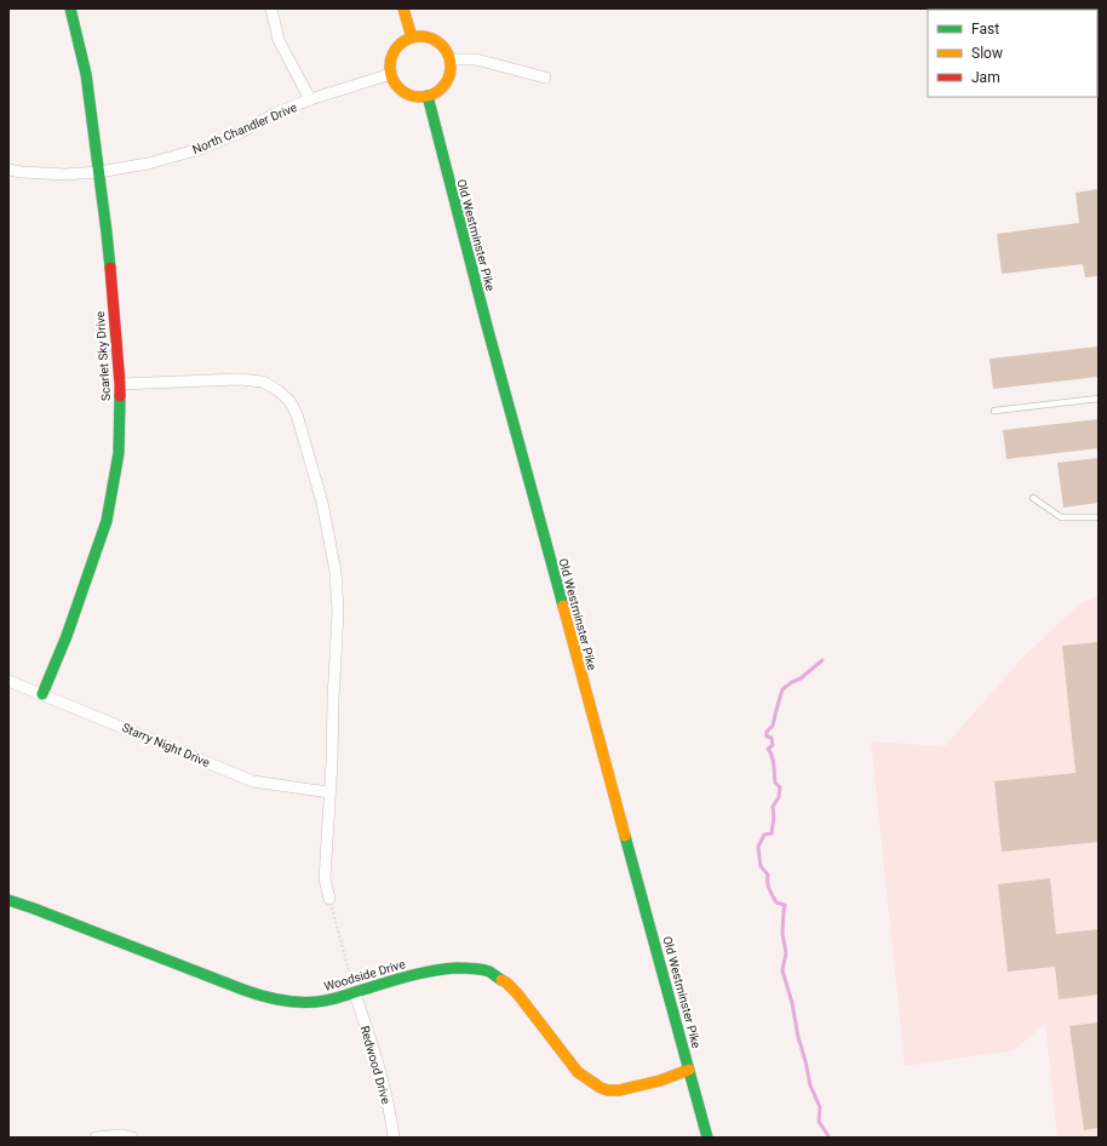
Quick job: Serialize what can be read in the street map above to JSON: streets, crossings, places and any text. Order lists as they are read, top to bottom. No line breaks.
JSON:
{"streets":{"street":["North Chandler Drive","Old Westminster Pike","Scarlet Sky Drive","Starry Night Drive","Woodside Drive","Redwood Drive"]},"crossings":[["North Chandler Drive","Old Westminster Pike"],["North Chandler Drive","Scarlet Sky Drive"],["Old Westminster Pike","Woodside Drive"],["Scarlet Sky Drive","Starry Night Drive"],["Woodside Drive","Redwood Drive"]],"legend":["Fast","Slow","Jam"]}
